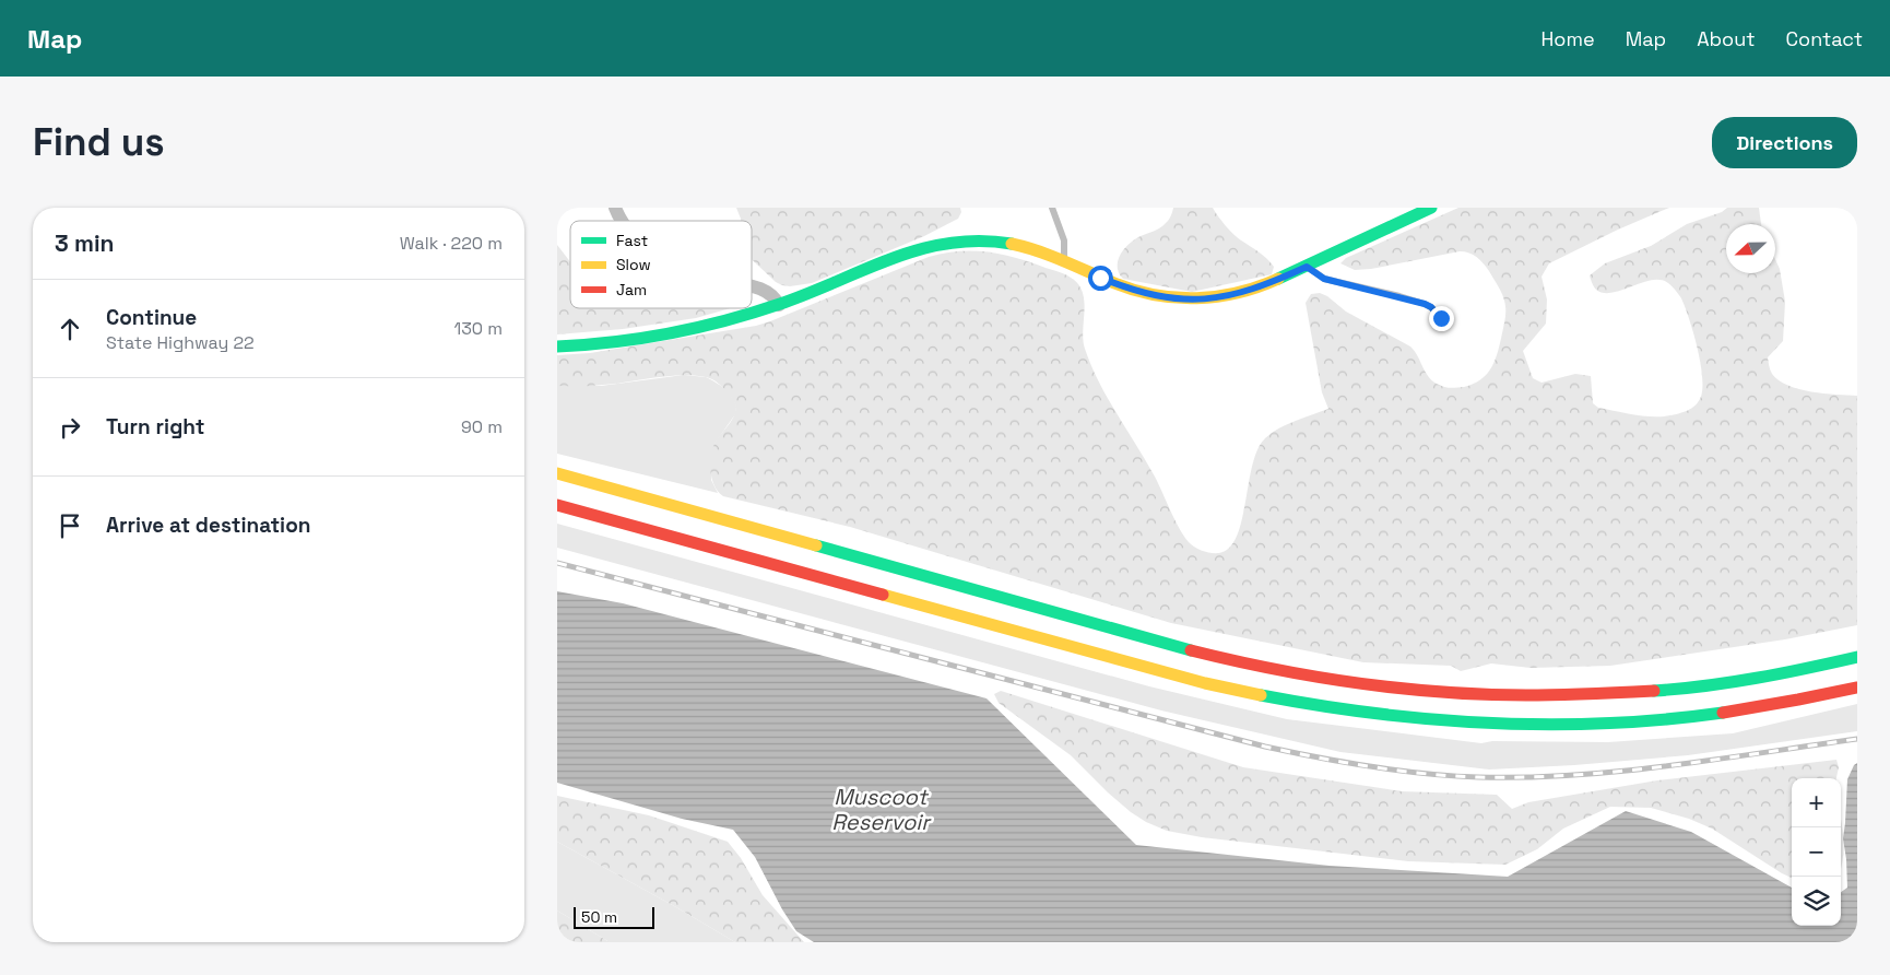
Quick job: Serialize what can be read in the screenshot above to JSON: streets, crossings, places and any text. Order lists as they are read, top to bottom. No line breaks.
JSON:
{"water":["Muscoot Reservoir"],"legend":["Fast","Slow","Jam"],"scale_bar":"50 m","north":"left","page":{"header":"Map","nav":["Home","Map","About","Contact"],"buttons":"Directions","title":"Find us","heading":["3 min","Walk · 220 m"],"list":[["Continue","State Highway 22","130 m"],["Turn right","90 m"],"Arrive at destination"],"map_buttons":["+","−"],"scale":"50 m"}}
